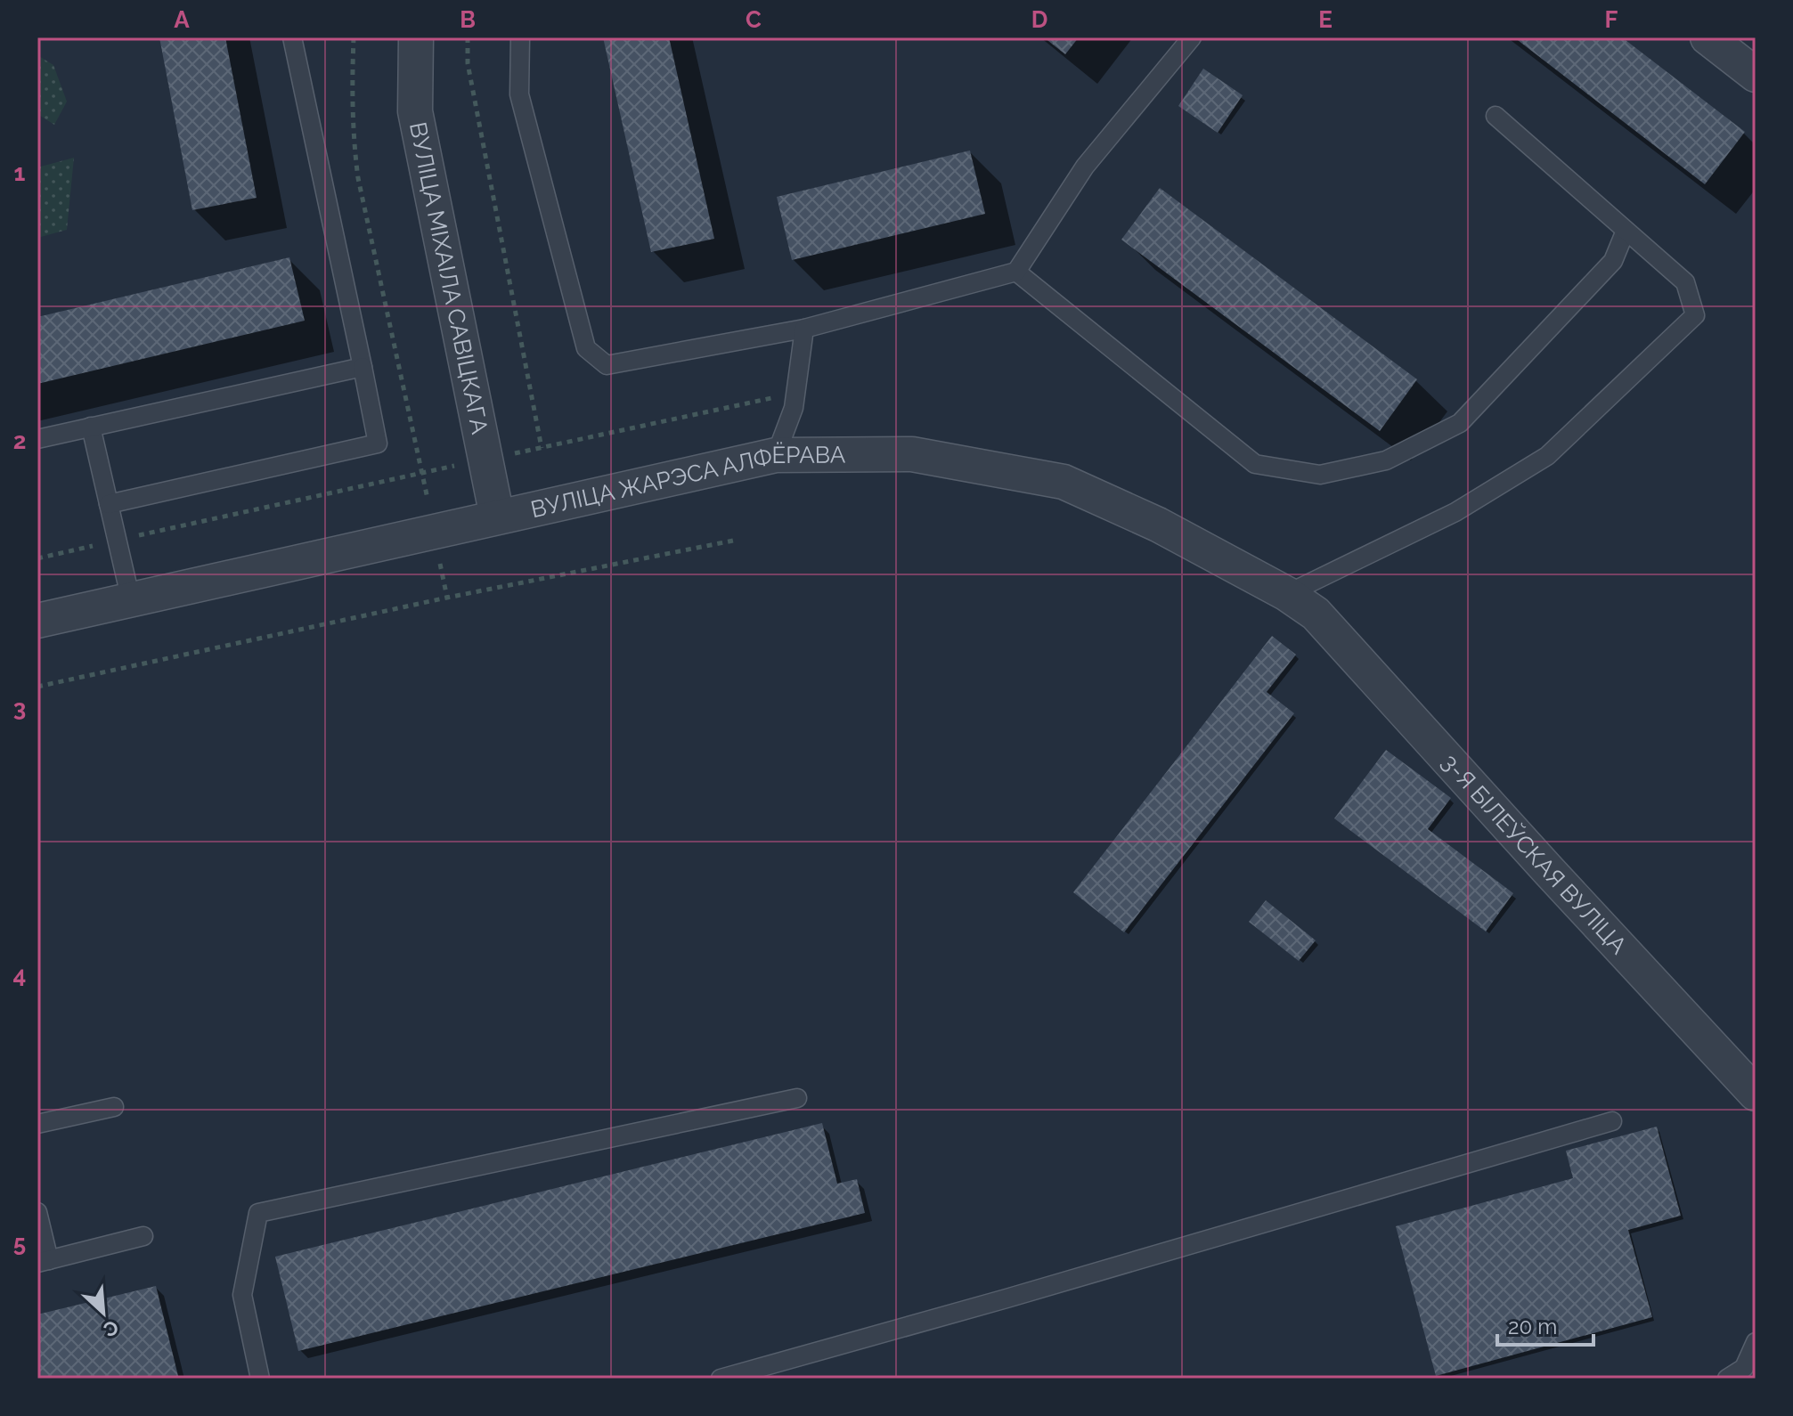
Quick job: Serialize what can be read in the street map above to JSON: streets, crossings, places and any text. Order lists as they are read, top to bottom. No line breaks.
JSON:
{"streets":{"street":["ВУЛІЦА МІХАІЛА САВІЦКАГА","ВУЛІЦА ЖАРЭСА АЛФЁРАВА","3-Я БІЛЕЎСКАЯ ВУЛІЦА"]},"crossings":[["ВУЛІЦА МІХАІЛА САВІЦКАГА","ВУЛІЦА ЖАРЭСА АЛФЁРАВА"],["ВУЛІЦА ЖАРЭСА АЛФЁРАВА","3-Я БІЛЕЎСКАЯ ВУЛІЦА"]],"scale_bar":"20 m","north":"bottom right","grid":{"columns":["A","B","C","D","E","F"],"rows":["1","2","3","4","5"]}}
